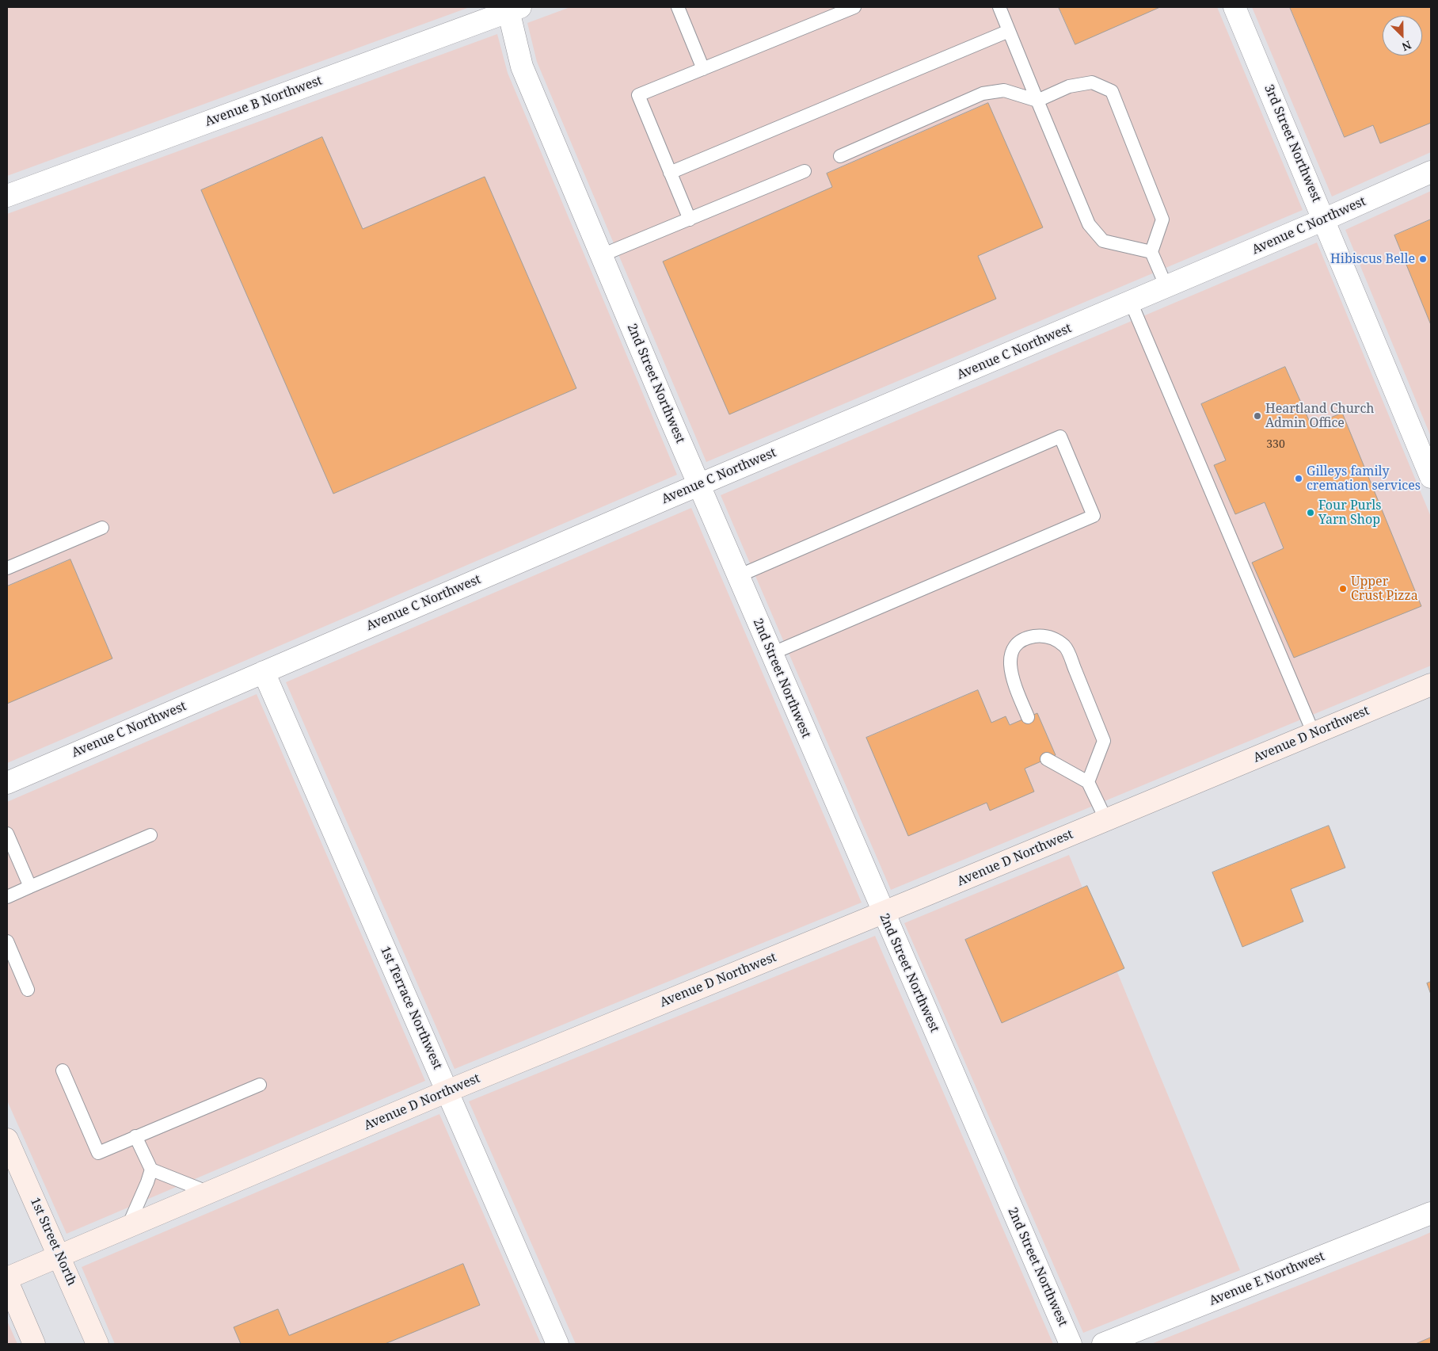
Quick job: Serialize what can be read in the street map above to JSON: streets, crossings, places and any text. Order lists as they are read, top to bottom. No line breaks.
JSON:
{"streets":{"street":["Avenue B Northwest","3rd Street Northwest","Avenue C Northwest","2nd Street Northwest","Avenue D Northwest","1st Terrace Northwest","1st Street North","Avenue E Northwest"]},"crossings":[["Avenue B Northwest","2nd Street Northwest"],["3rd Street Northwest","Avenue C Northwest"],["Avenue C Northwest","2nd Street Northwest"],["Avenue C Northwest","1st Terrace Northwest"],["2nd Street Northwest","Avenue D Northwest"],["Avenue D Northwest","1st Terrace Northwest"],["Avenue D Northwest","1st Street North"]],"places":["Hibiscus Belle","Heartland Church Admin Office","Gilleys family cremation services","Four Purls Yarn Shop","Upper Crust Pizza"],"house_numbers":["330"],"north":"bottom right"}
